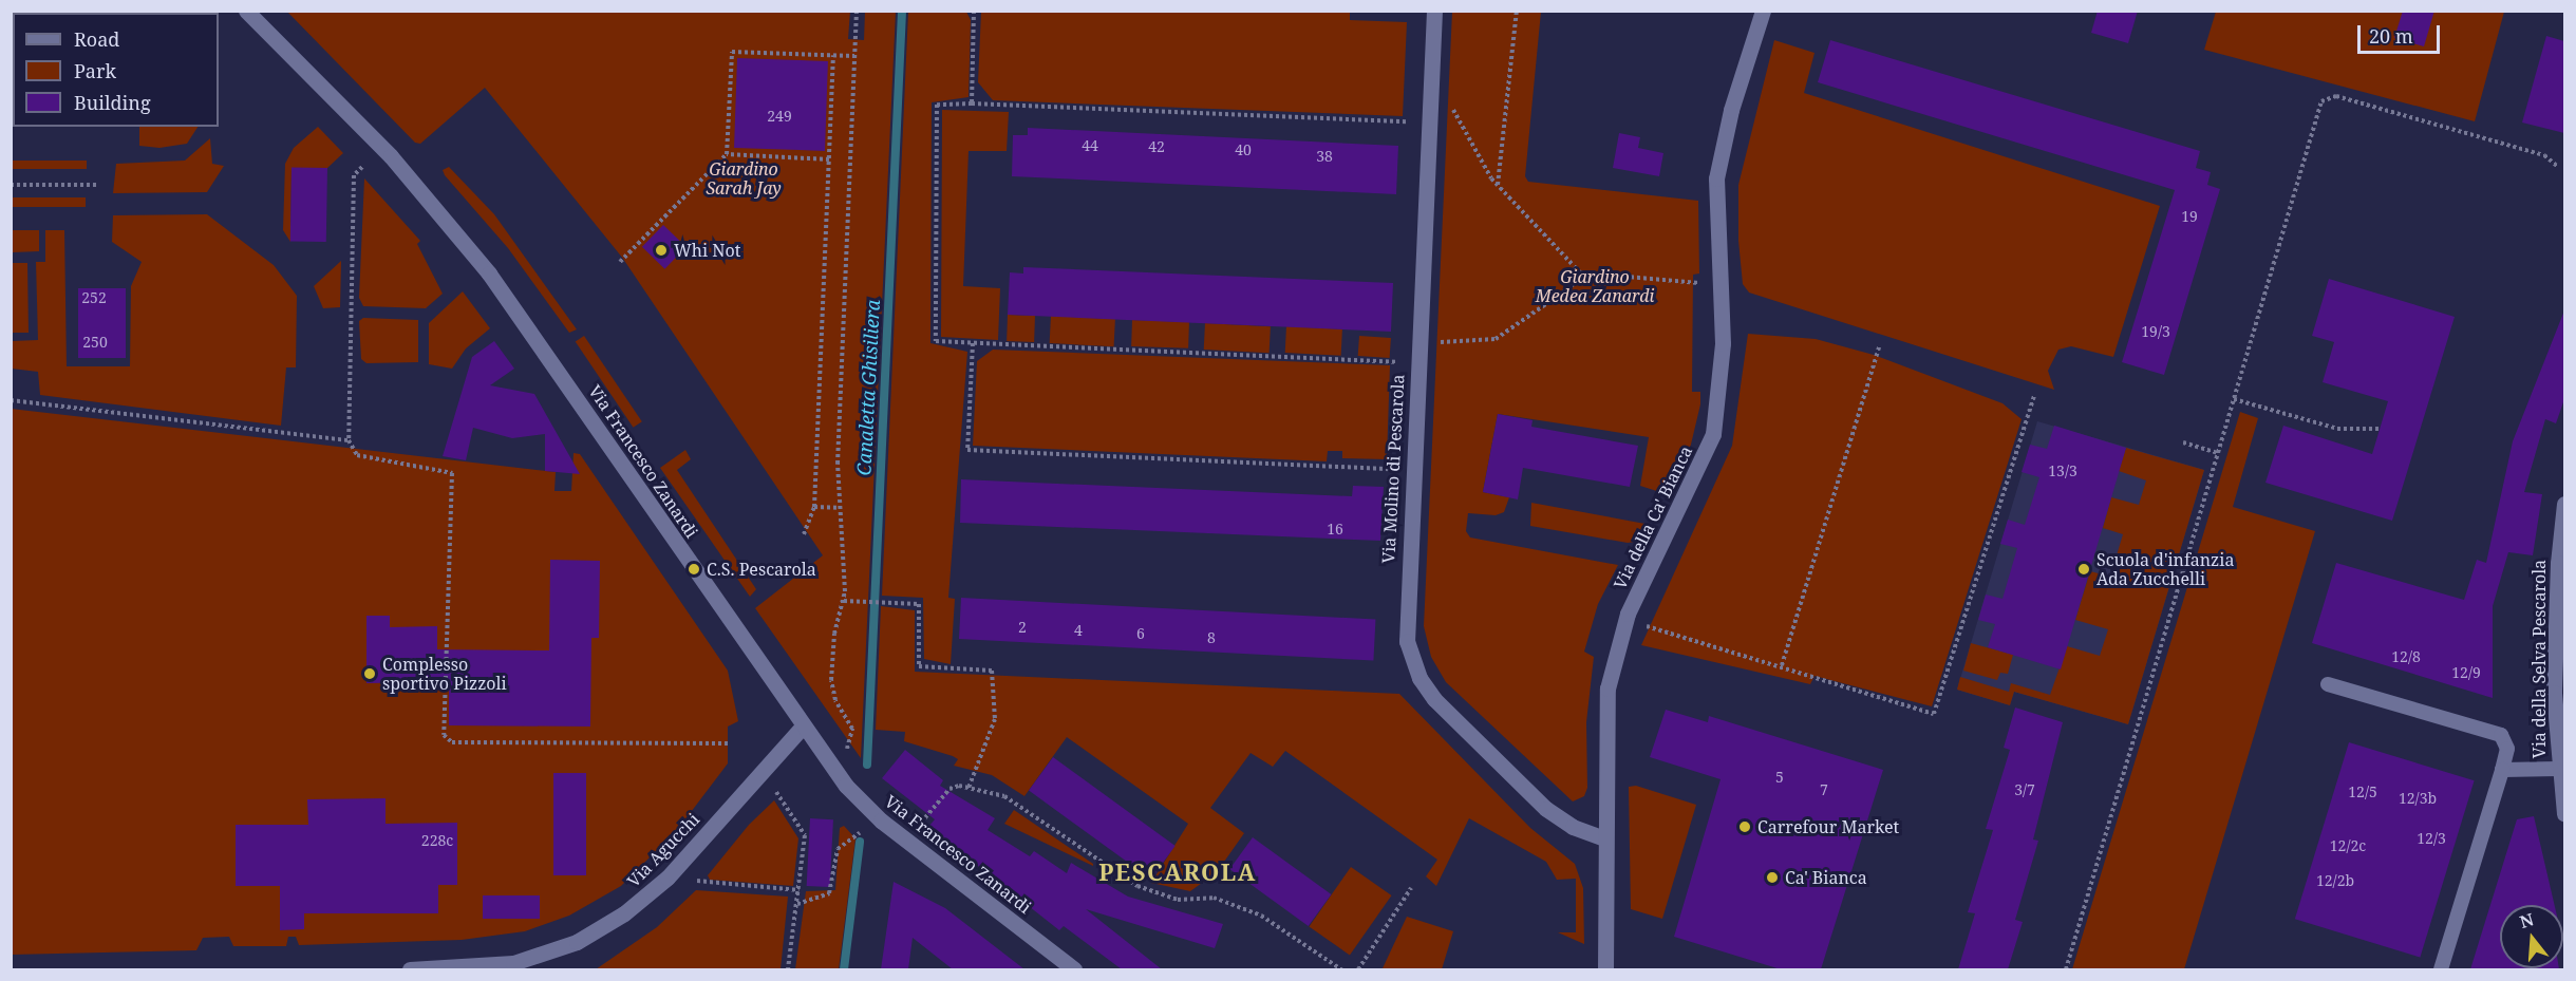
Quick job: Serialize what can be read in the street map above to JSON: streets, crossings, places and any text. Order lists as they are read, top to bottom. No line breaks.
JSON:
{"streets":{"street":["Via Francesco Zanardi","Via Molino di Pescarola","Via della Ca' Bianca","Via della Selva Pescarola","Via Agucchi"]},"crossings":[["Via Francesco Zanardi","Via Agucchi"],["Via Molino di Pescarola","Via della Ca' Bianca"]],"districts":["PESCAROLA"],"water":["Canaletta Ghisiliera"],"parks":["Giardino Sarah Jay","Giardino Medea Zanardi"],"places":["Whi Not","C.S. Pescarola","Scuola d'infanzia Ada Zucchelli","Complesso sportivo Pizzoli","Carrefour Market","Ca' Bianca"],"house_numbers":["249","44","42","40","38","19","252","19/3","250","13/3","16","2","4","6","8","12/8","12/9","5","7","3/7","12/5","12/3b","12/3","228c","12/2c","12/2b"],"legend":["Road","Park","Building"],"scale_bar":"20 m","north":"top"}
